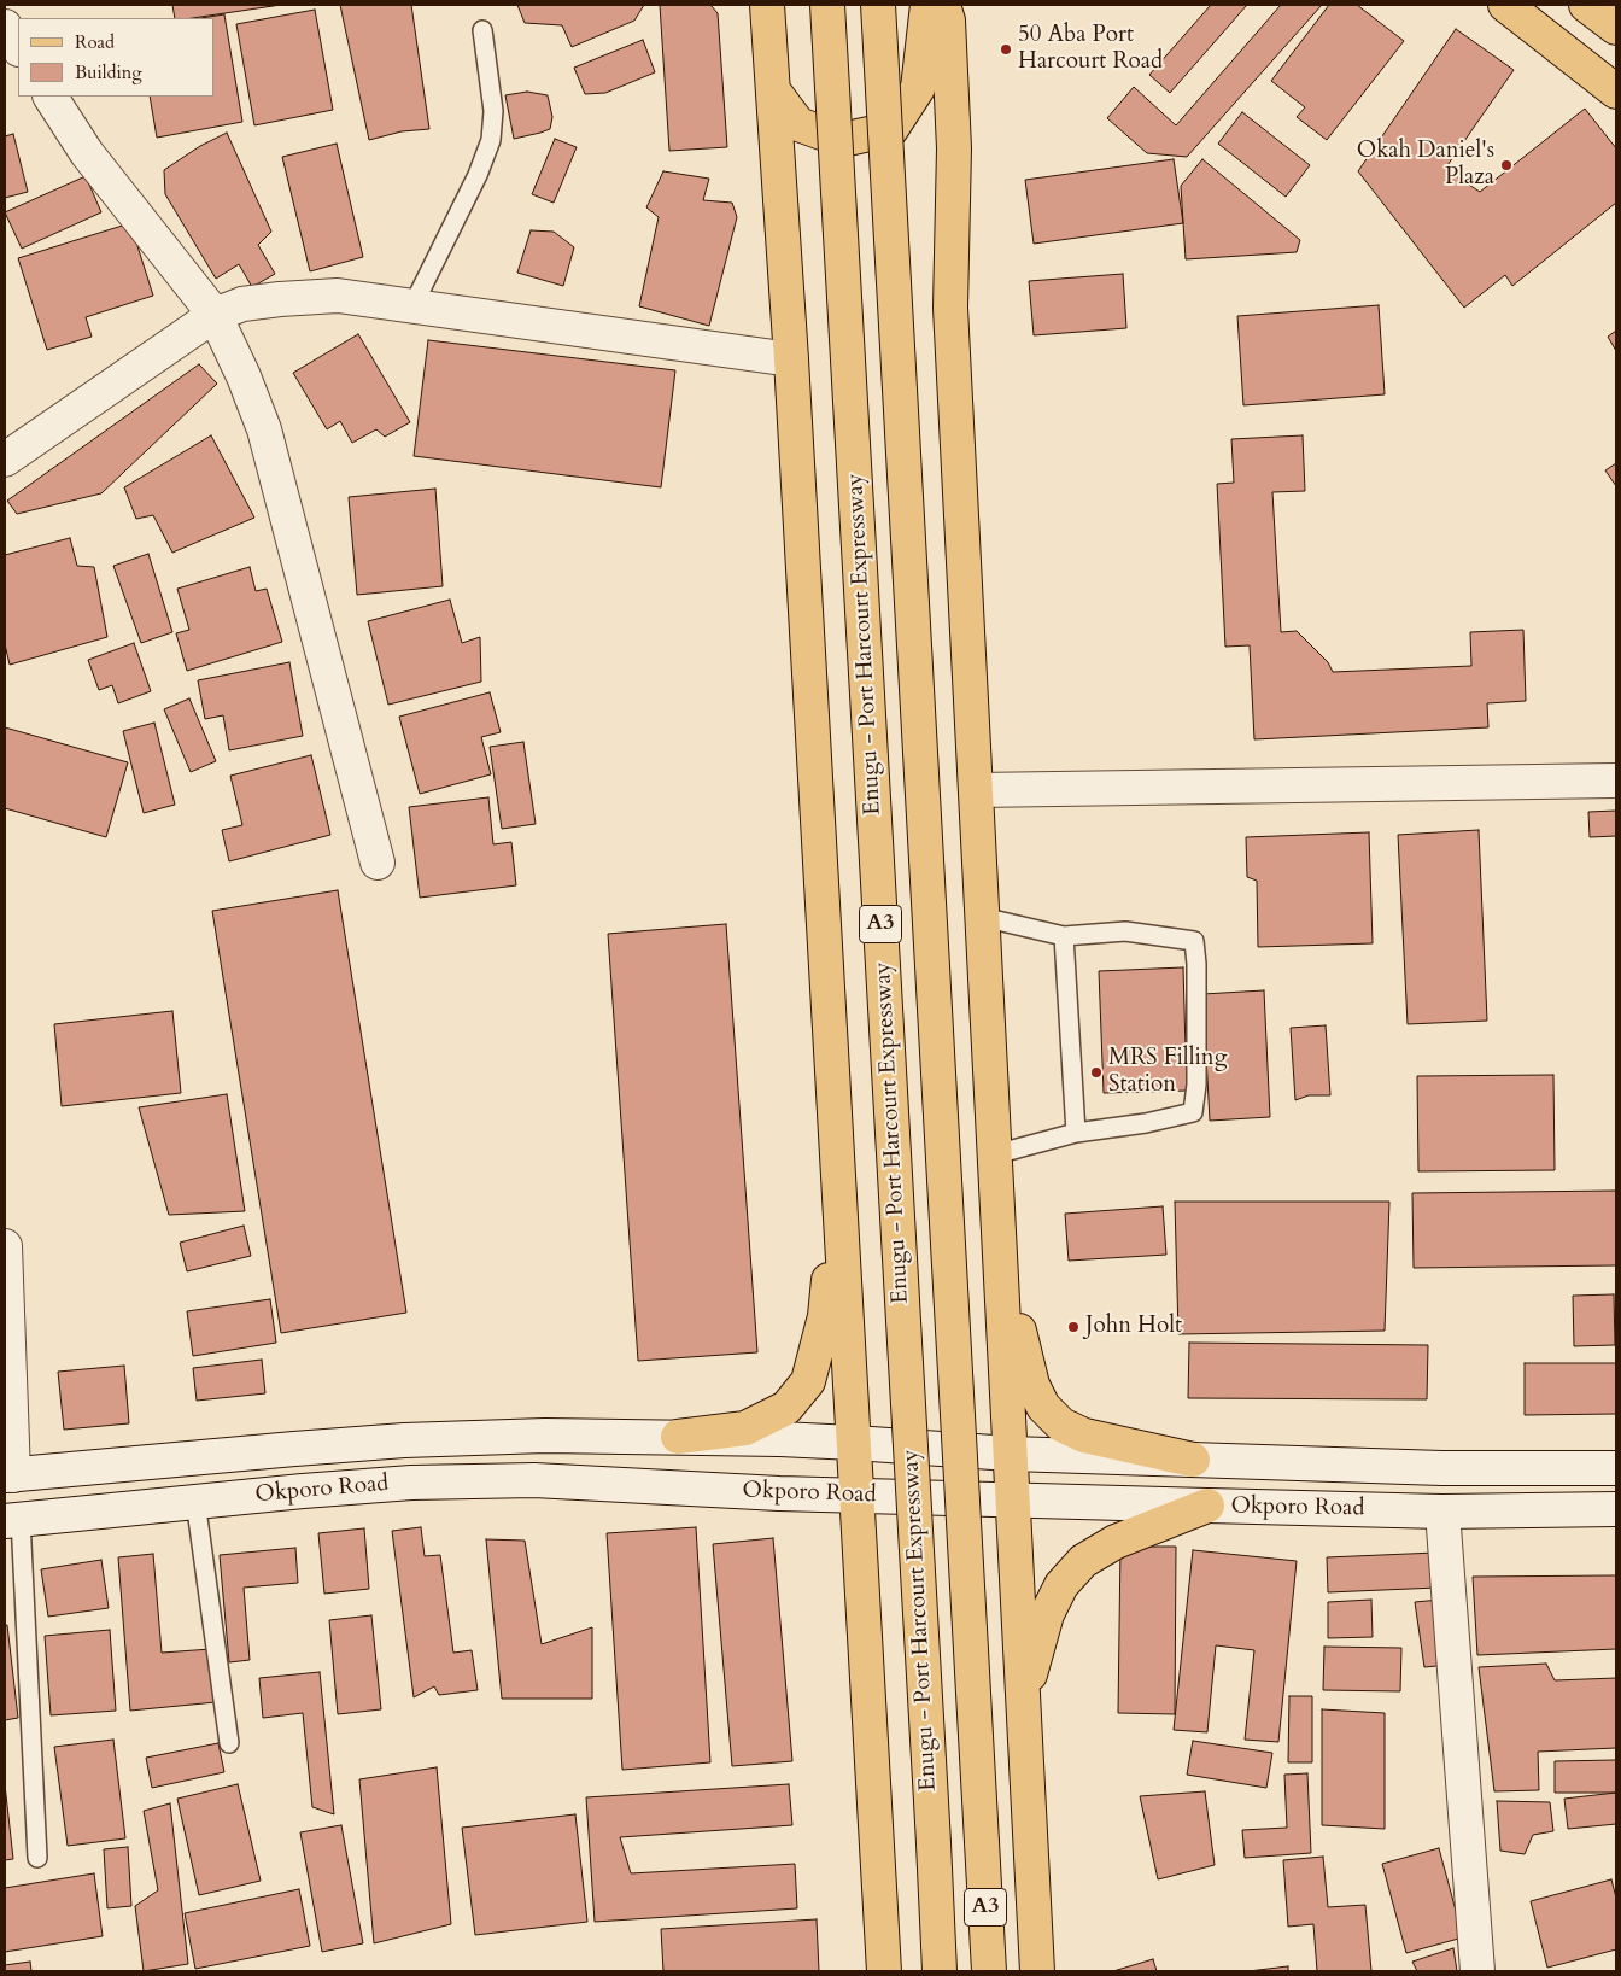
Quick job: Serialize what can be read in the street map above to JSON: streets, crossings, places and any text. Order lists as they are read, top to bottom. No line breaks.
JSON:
{"streets":{"main road":["Enugu - Port Harcourt Expressway","A3","Okporo Road"]},"places":["50 Aba Port Harcourt Road","Okah Daniel's Plaza","MRS Filling Station","John Holt"],"legend":["Road","Building"]}
